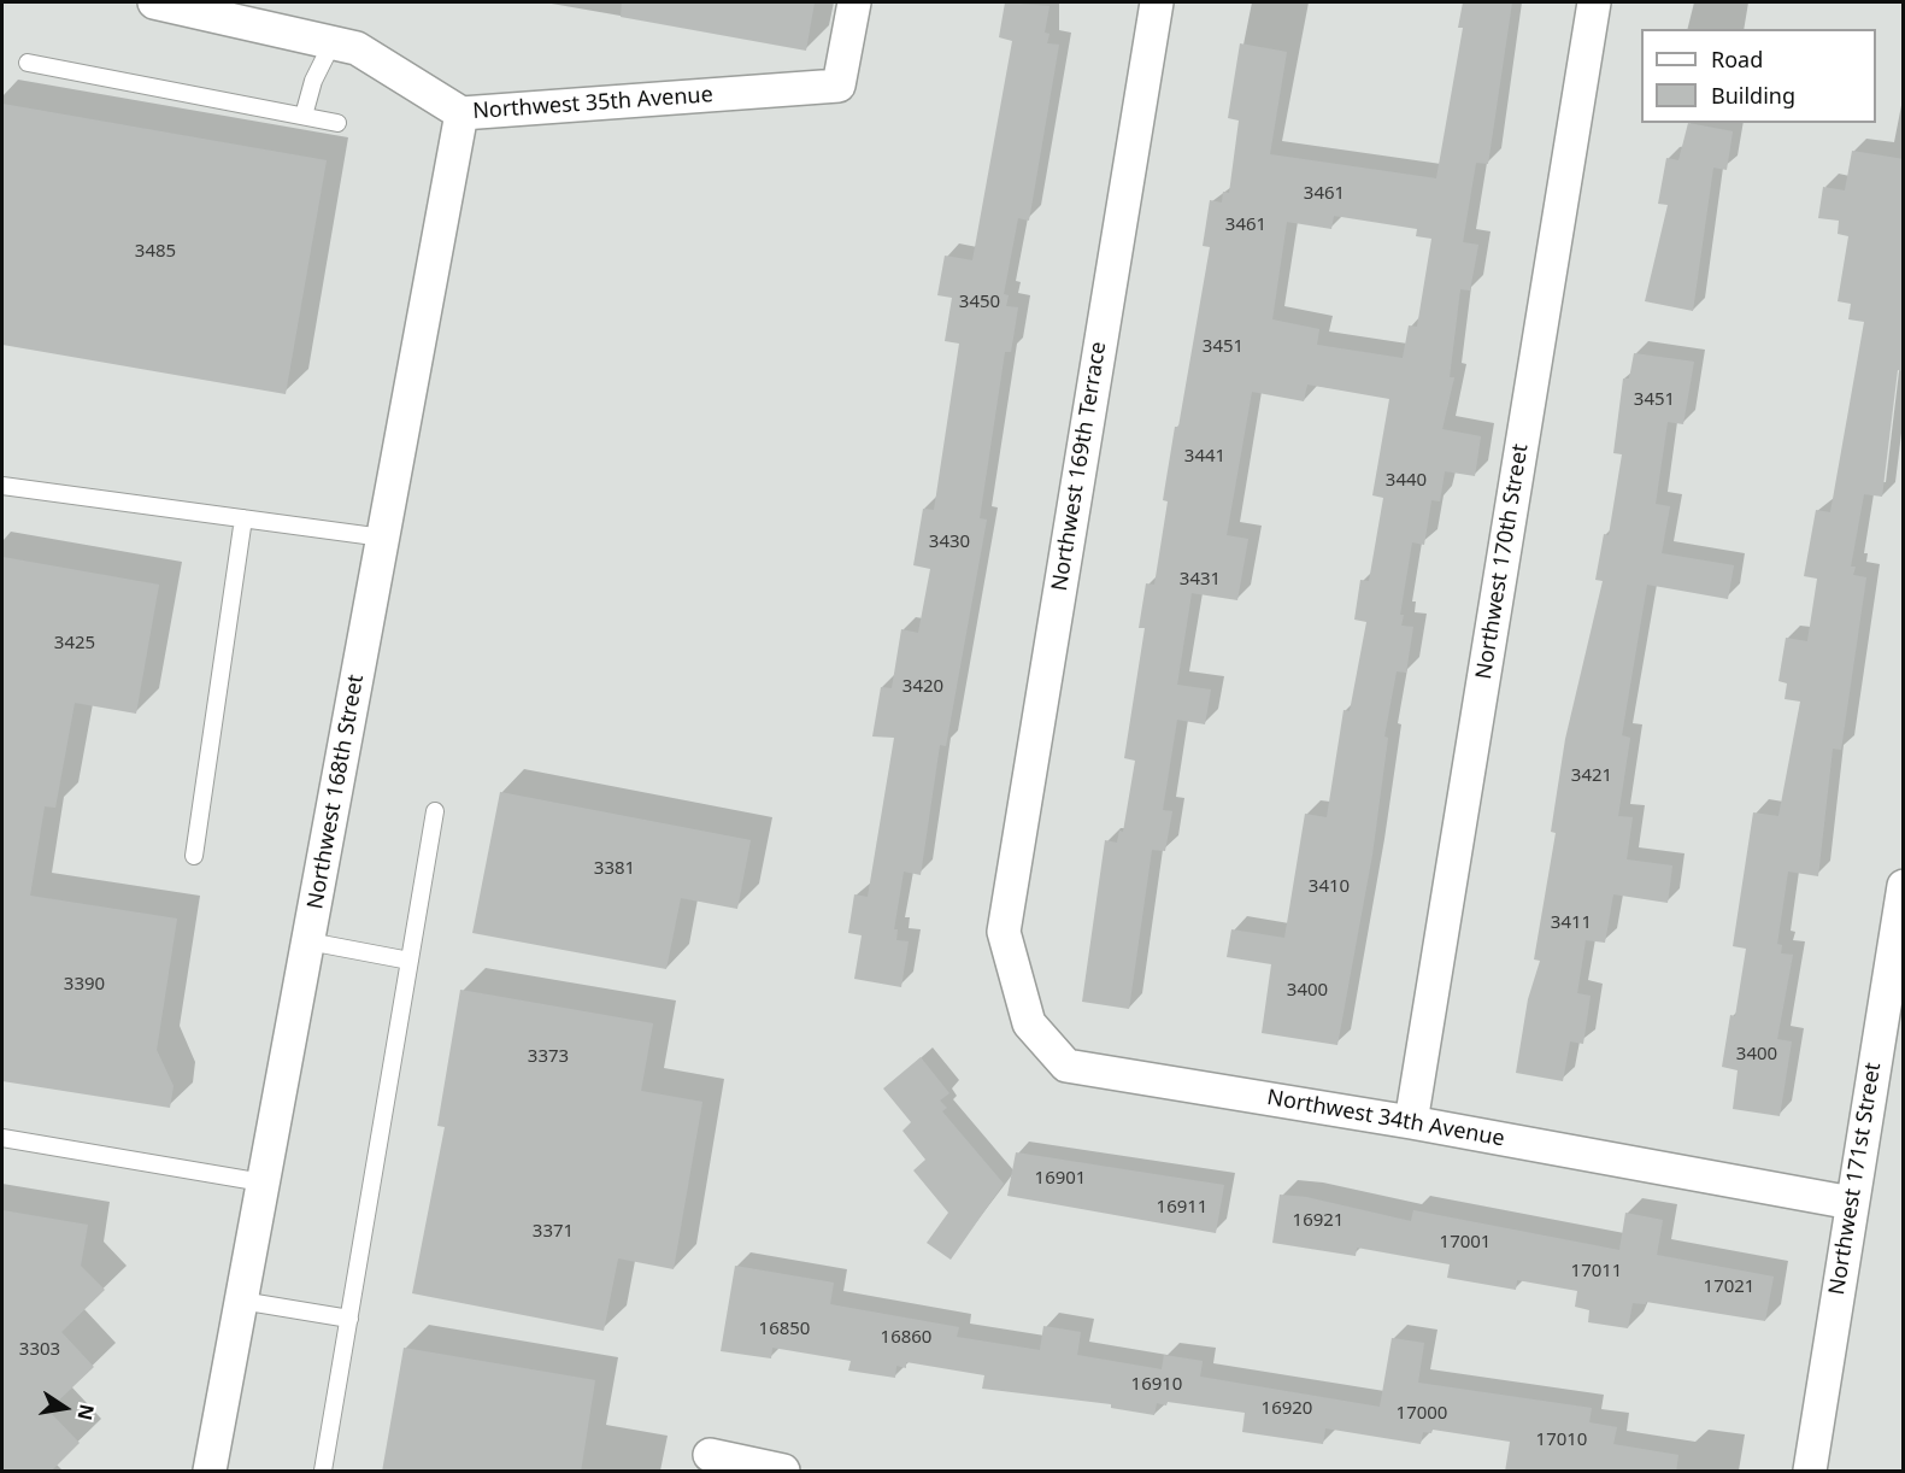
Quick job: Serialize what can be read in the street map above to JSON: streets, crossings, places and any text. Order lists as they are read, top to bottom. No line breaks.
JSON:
{"streets":{"street":["Northwest 35th Avenue","Northwest 169th Terrace","Northwest 170th Street","Northwest 168th Street","Northwest 34th Avenue","Northwest 171st Street"]},"crossings":[["Northwest 35th Avenue","Northwest 168th Street"],["Northwest 169th Terrace","Northwest 34th Avenue"],["Northwest 170th Street","Northwest 34th Avenue"],["Northwest 34th Avenue","Northwest 171st Street"]],"house_numbers":["3461","3461","3485","3450","3451","3451","3441","3440","3430","3431","3425","3420","3421","3381","3410","3411","3390","3400","3400","3373","16901","16911","16921","3371","17001","17011","17021","16850","16860","3303","16910","16920","17000","17010"],"legend":["Road","Building"],"north":"right"}
